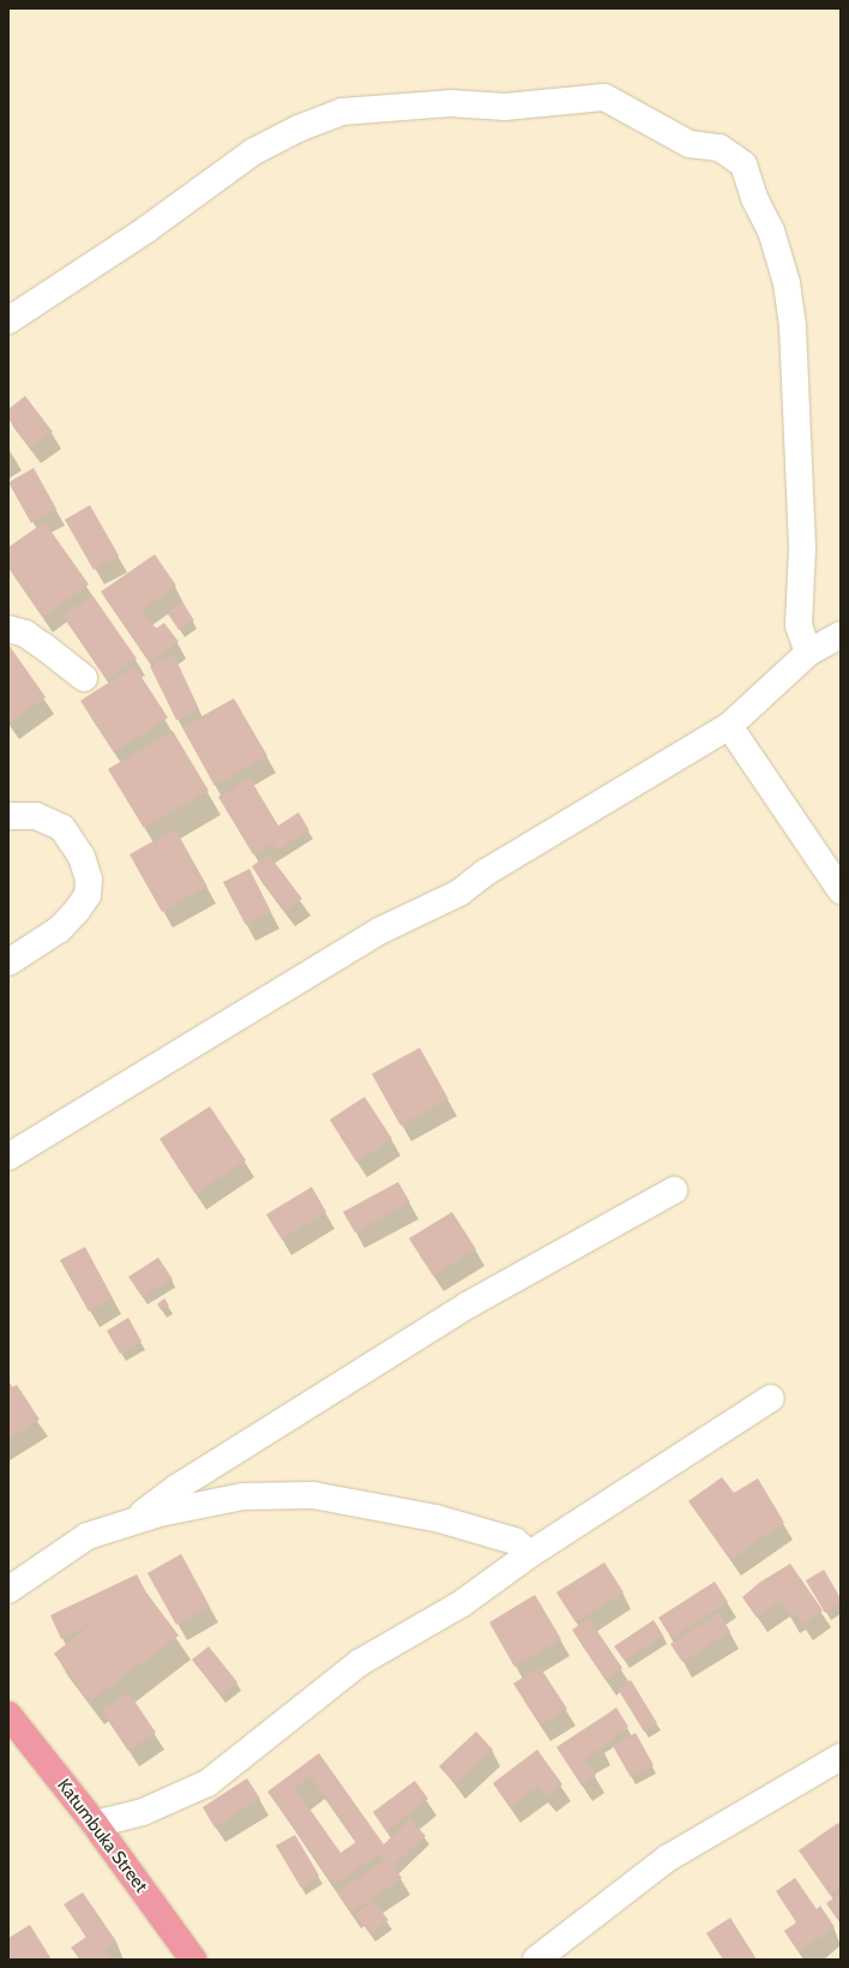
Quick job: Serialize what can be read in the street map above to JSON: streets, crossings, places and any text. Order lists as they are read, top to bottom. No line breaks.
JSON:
{"streets":{"main road":["Katumbuka Street"]}}
